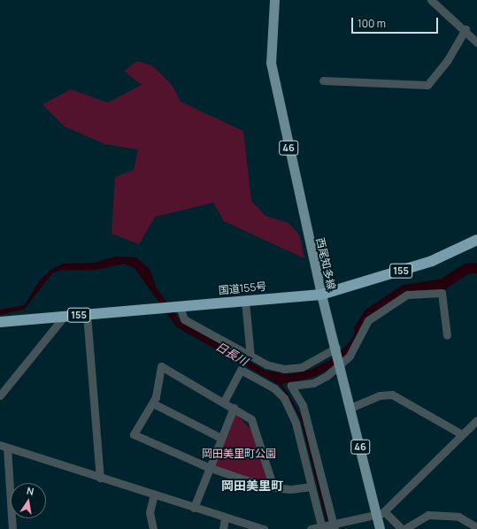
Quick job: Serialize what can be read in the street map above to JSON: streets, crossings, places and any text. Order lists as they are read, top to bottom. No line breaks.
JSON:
{"streets":{"highway":["155","国道155号"],"main road":["46","西尾知多線"]},"crossings":[["西尾知多線","国道155号"]],"districts":["岡田美里町"],"water":["日長川"],"parks":["岡田美里町公園"],"scale_bar":"100 m","north":"top"}
